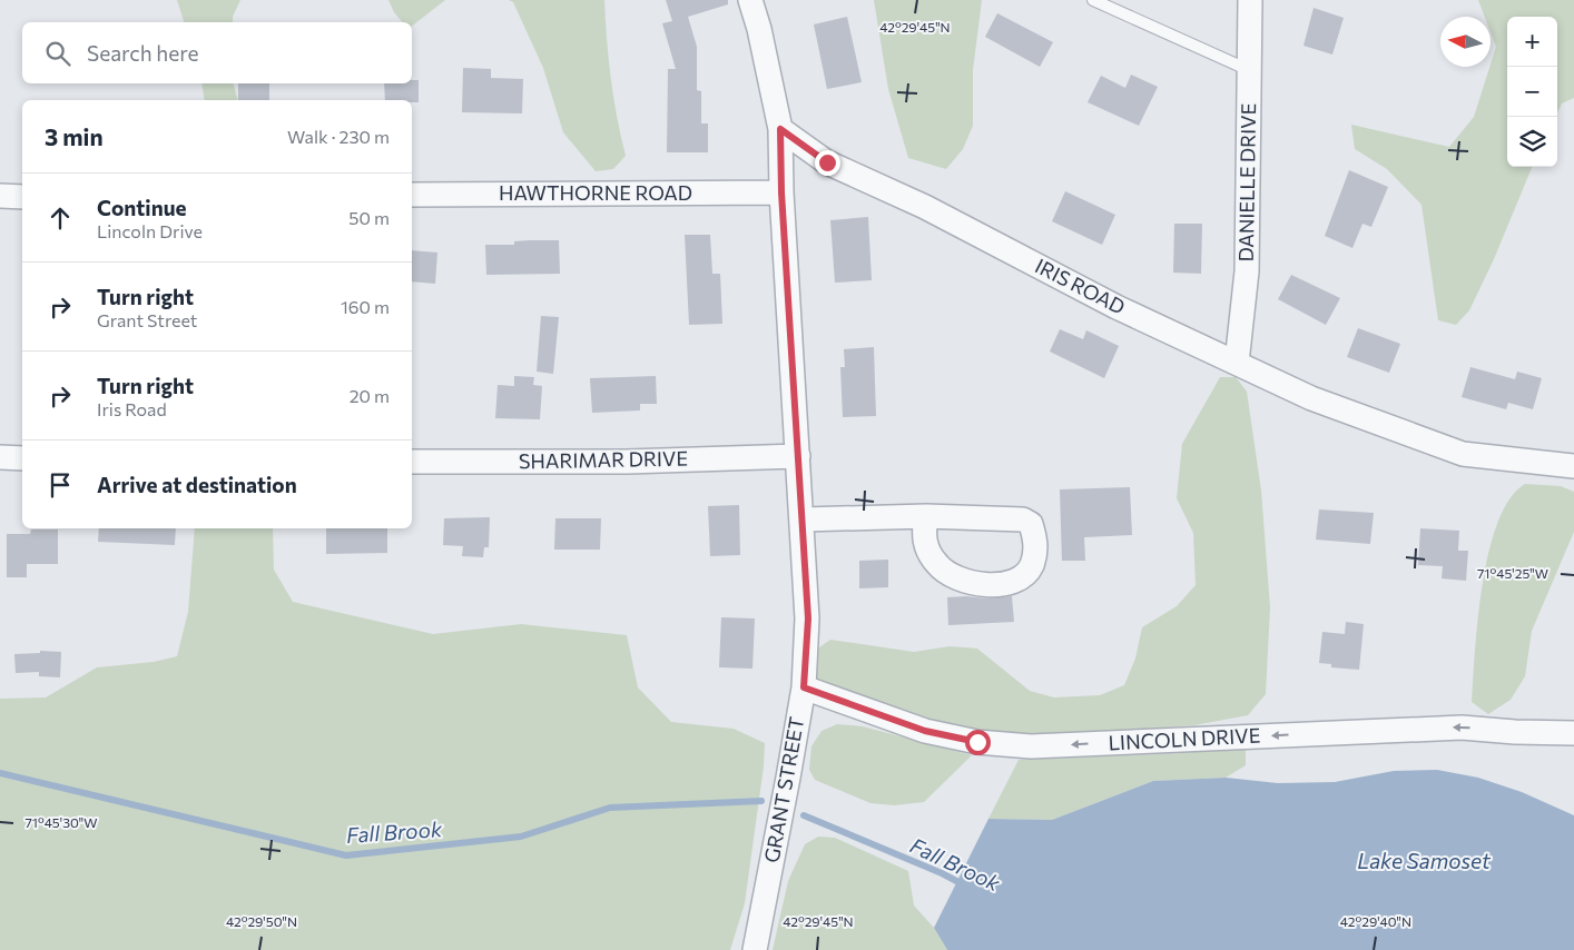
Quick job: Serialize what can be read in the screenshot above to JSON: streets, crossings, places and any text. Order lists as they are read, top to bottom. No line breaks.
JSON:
{"streets":{"street":["DANIELLE DRIVE","HAWTHORNE ROAD","IRIS ROAD","SHARIMAR DRIVE","LINCOLN DRIVE","GRANT STREET"]},"crossings":[["DANIELLE DRIVE","IRIS ROAD"],["HAWTHORNE ROAD","GRANT STREET"],["IRIS ROAD","GRANT STREET"],["SHARIMAR DRIVE","GRANT STREET"],["LINCOLN DRIVE","GRANT STREET"]],"one_way":["LINCOLN DRIVE"],"water":["Fall Brook","Lake Samoset"],"north":"left","page":{"map_buttons":["+","−"],"search":"Search here","heading":["3 min","Walk · 230 m"],"list":[["Continue","Lincoln Drive","50 m"],["Turn right","Grant Street","160 m"],["Turn right","Iris Road","20 m"],"Arrive at destination"]},"coordinates":["42°29'45\"N","71°45'25\"W","71°45'30\"W","42°29'50\"N","42°29'40\"N"]}
